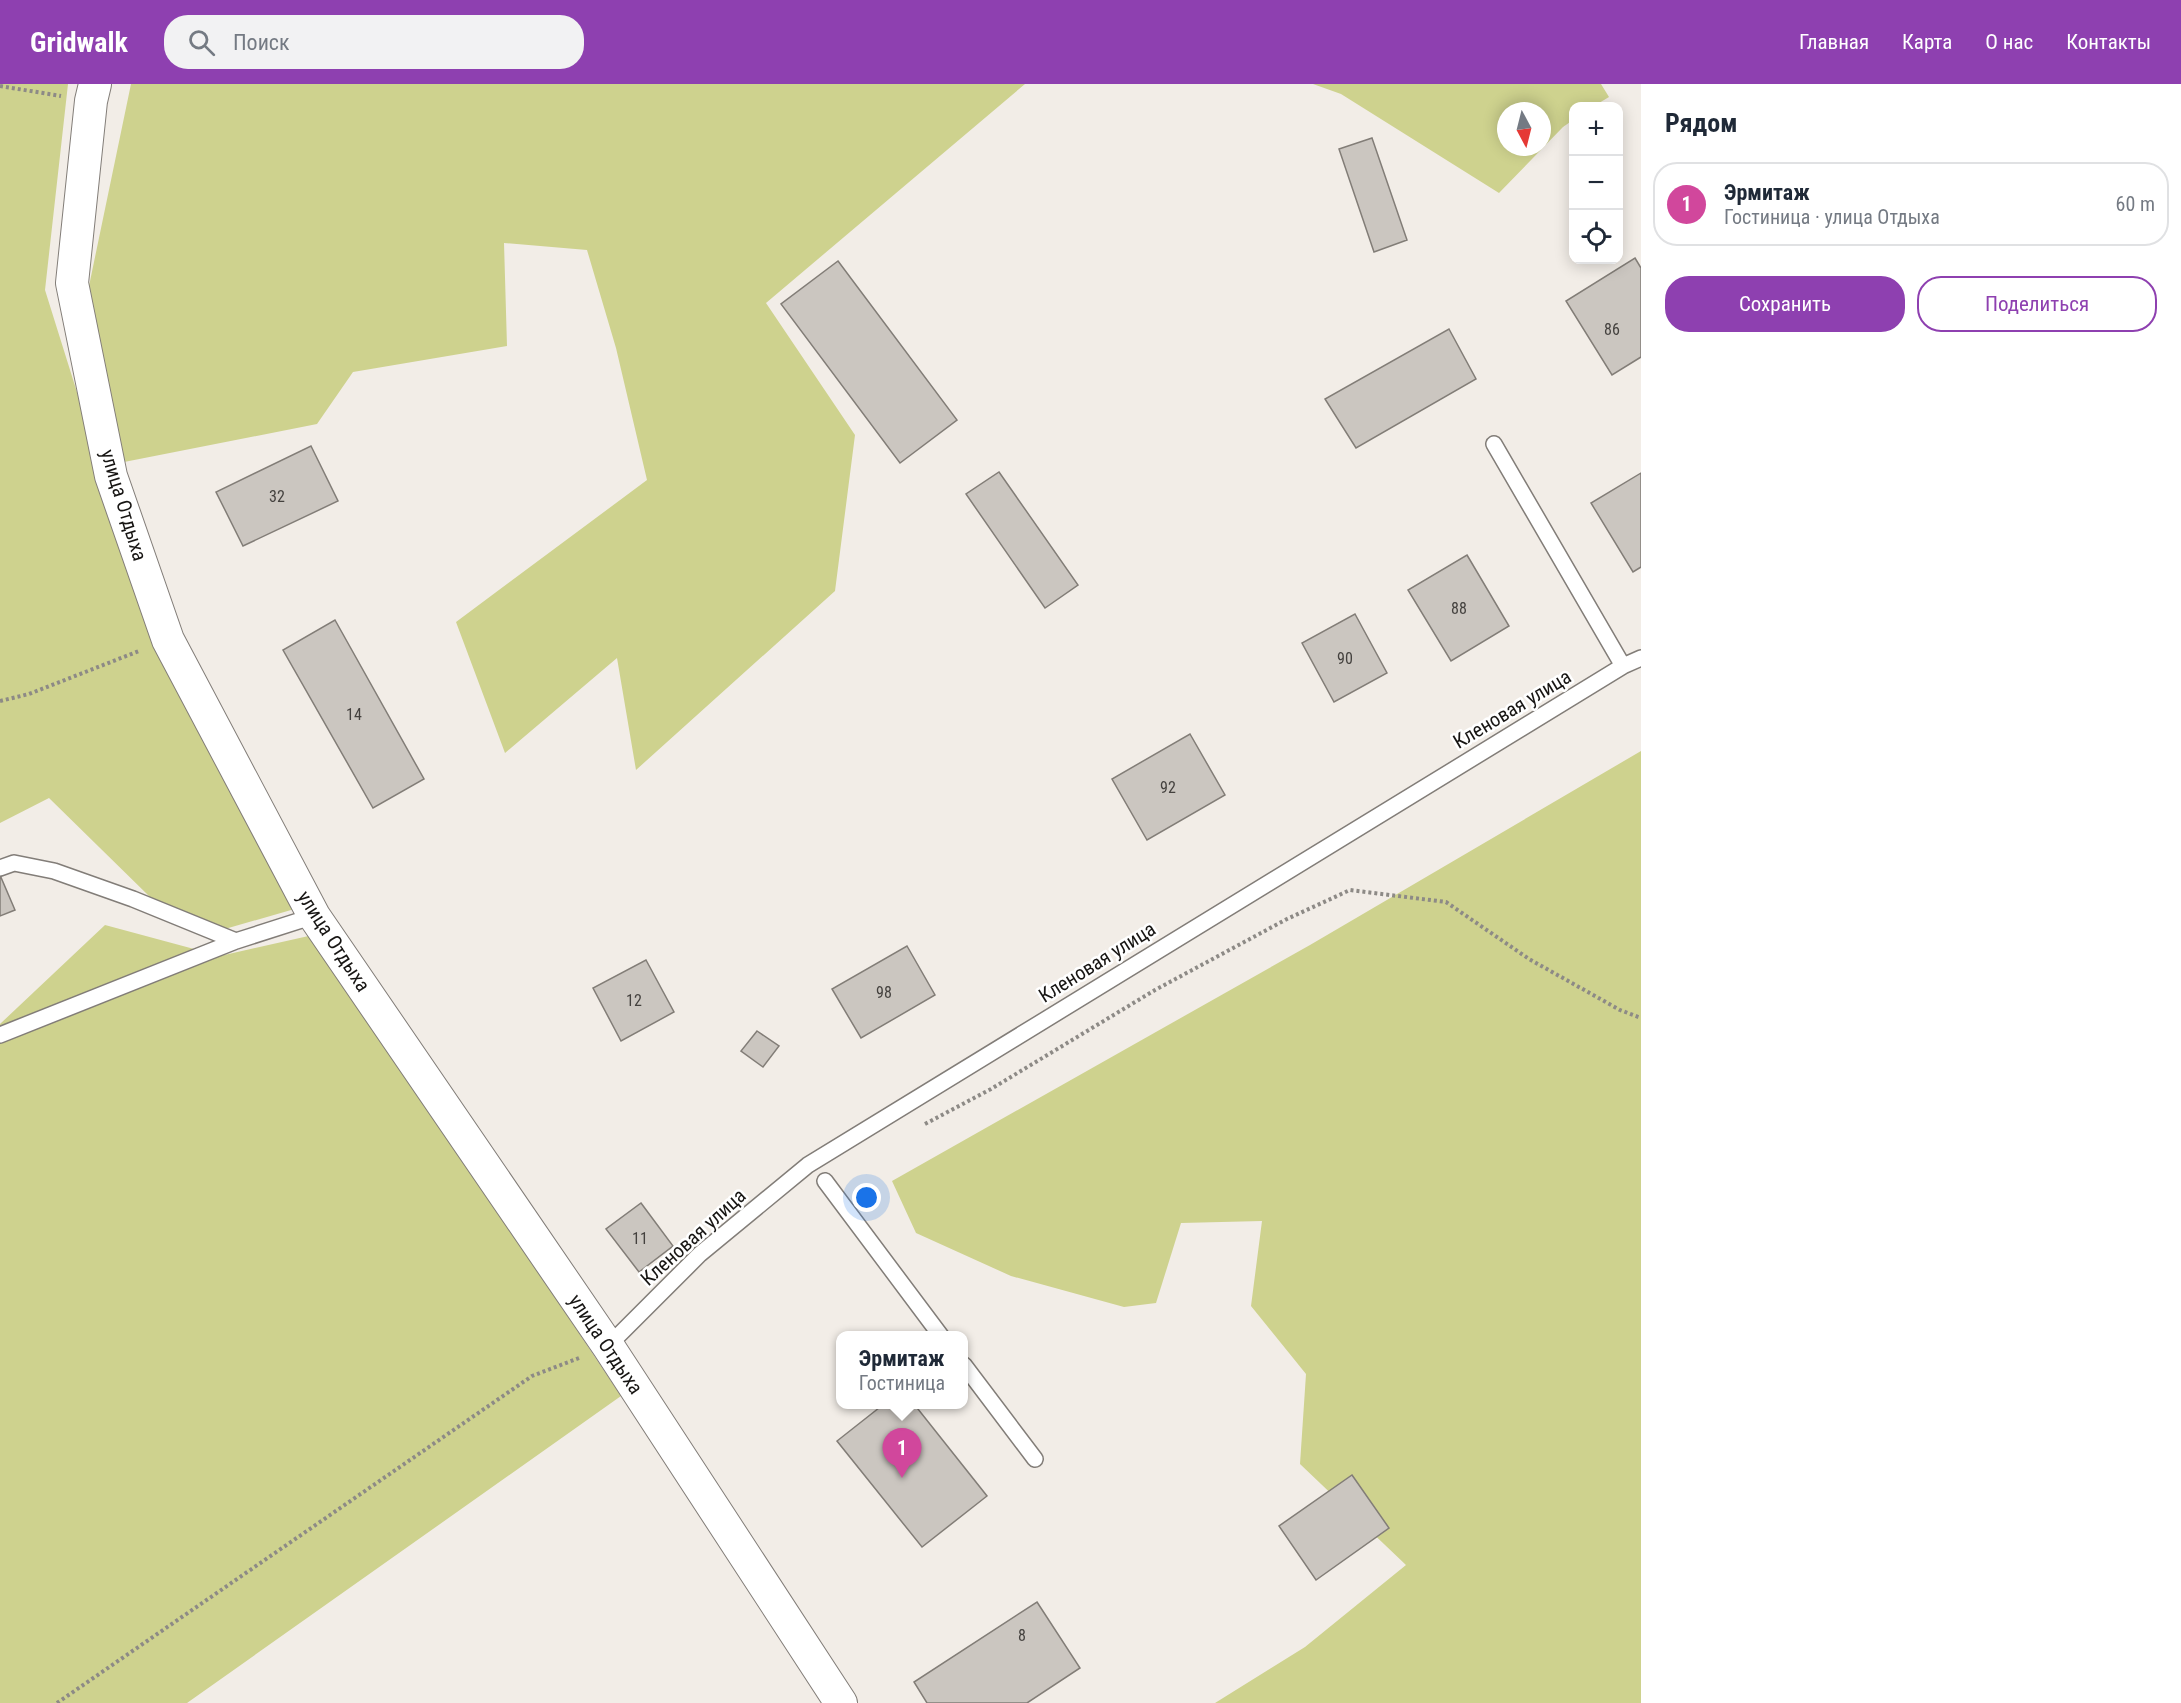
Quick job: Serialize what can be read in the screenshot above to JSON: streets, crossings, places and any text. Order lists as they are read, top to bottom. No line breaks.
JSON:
{"streets":{"street":["улица Отдыха"],"lane":["Кленовая улица"]},"crossings":[["улица Отдыха","Кленовая улица"]],"house_numbers":["86","32","88","90","14","92","98","12","11","8"],"north":"bottom","page":{"header":"Gridwalk","search":"Поиск","nav":["Главная","Карта","О нас","Контакты"],"heading":"Рядом","map_buttons":["+","−"],"list":[{"mark":"1","name":"Эрмитаж","note":"Гостиница · улица Отдыха","value":"60 m"}],"buttons":["Сохранить","Поделиться"],"popup":["Эрмитаж","Гостиница"],"pins":"1"}}
